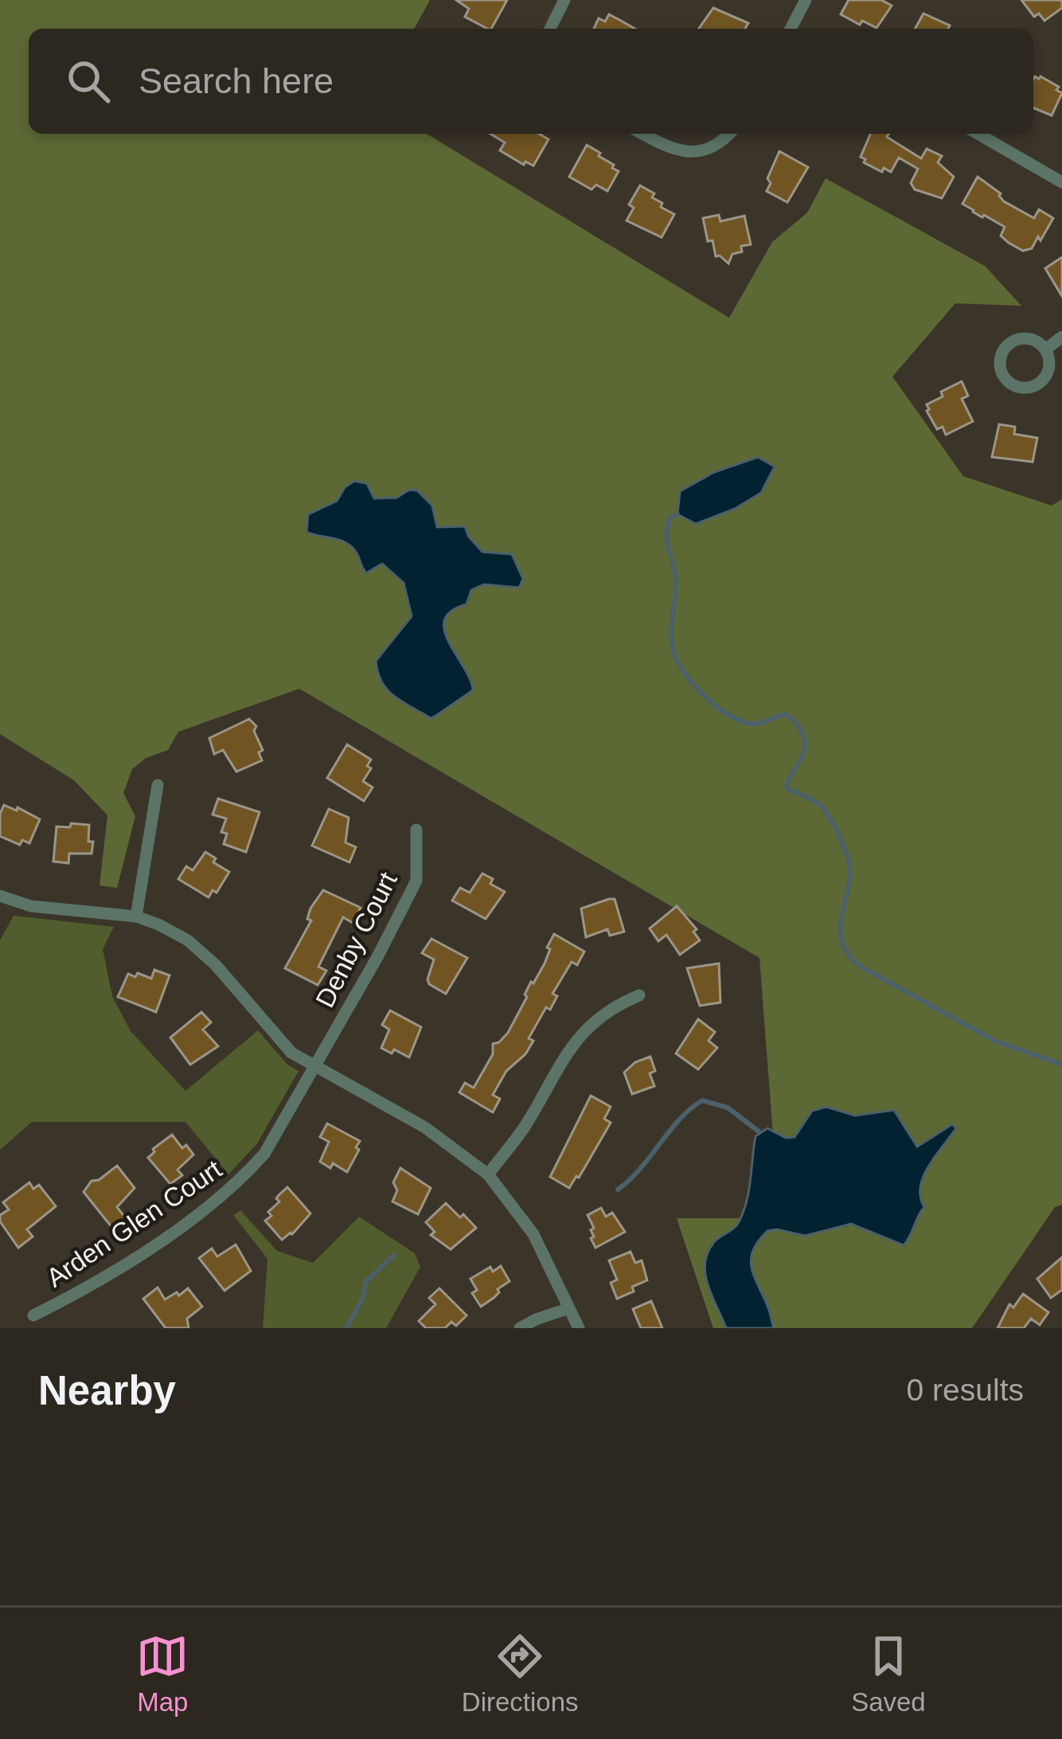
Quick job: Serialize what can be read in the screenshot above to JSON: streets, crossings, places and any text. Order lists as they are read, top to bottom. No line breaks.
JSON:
{"streets":{"street":["Denby Court","Arden Glen Court"]},"crossings":[["Denby Court","Arden Glen Court"]],"page":{"search":"Search here","heading":["Nearby","0 results"],"nav":["Map","Directions","Saved"]}}
